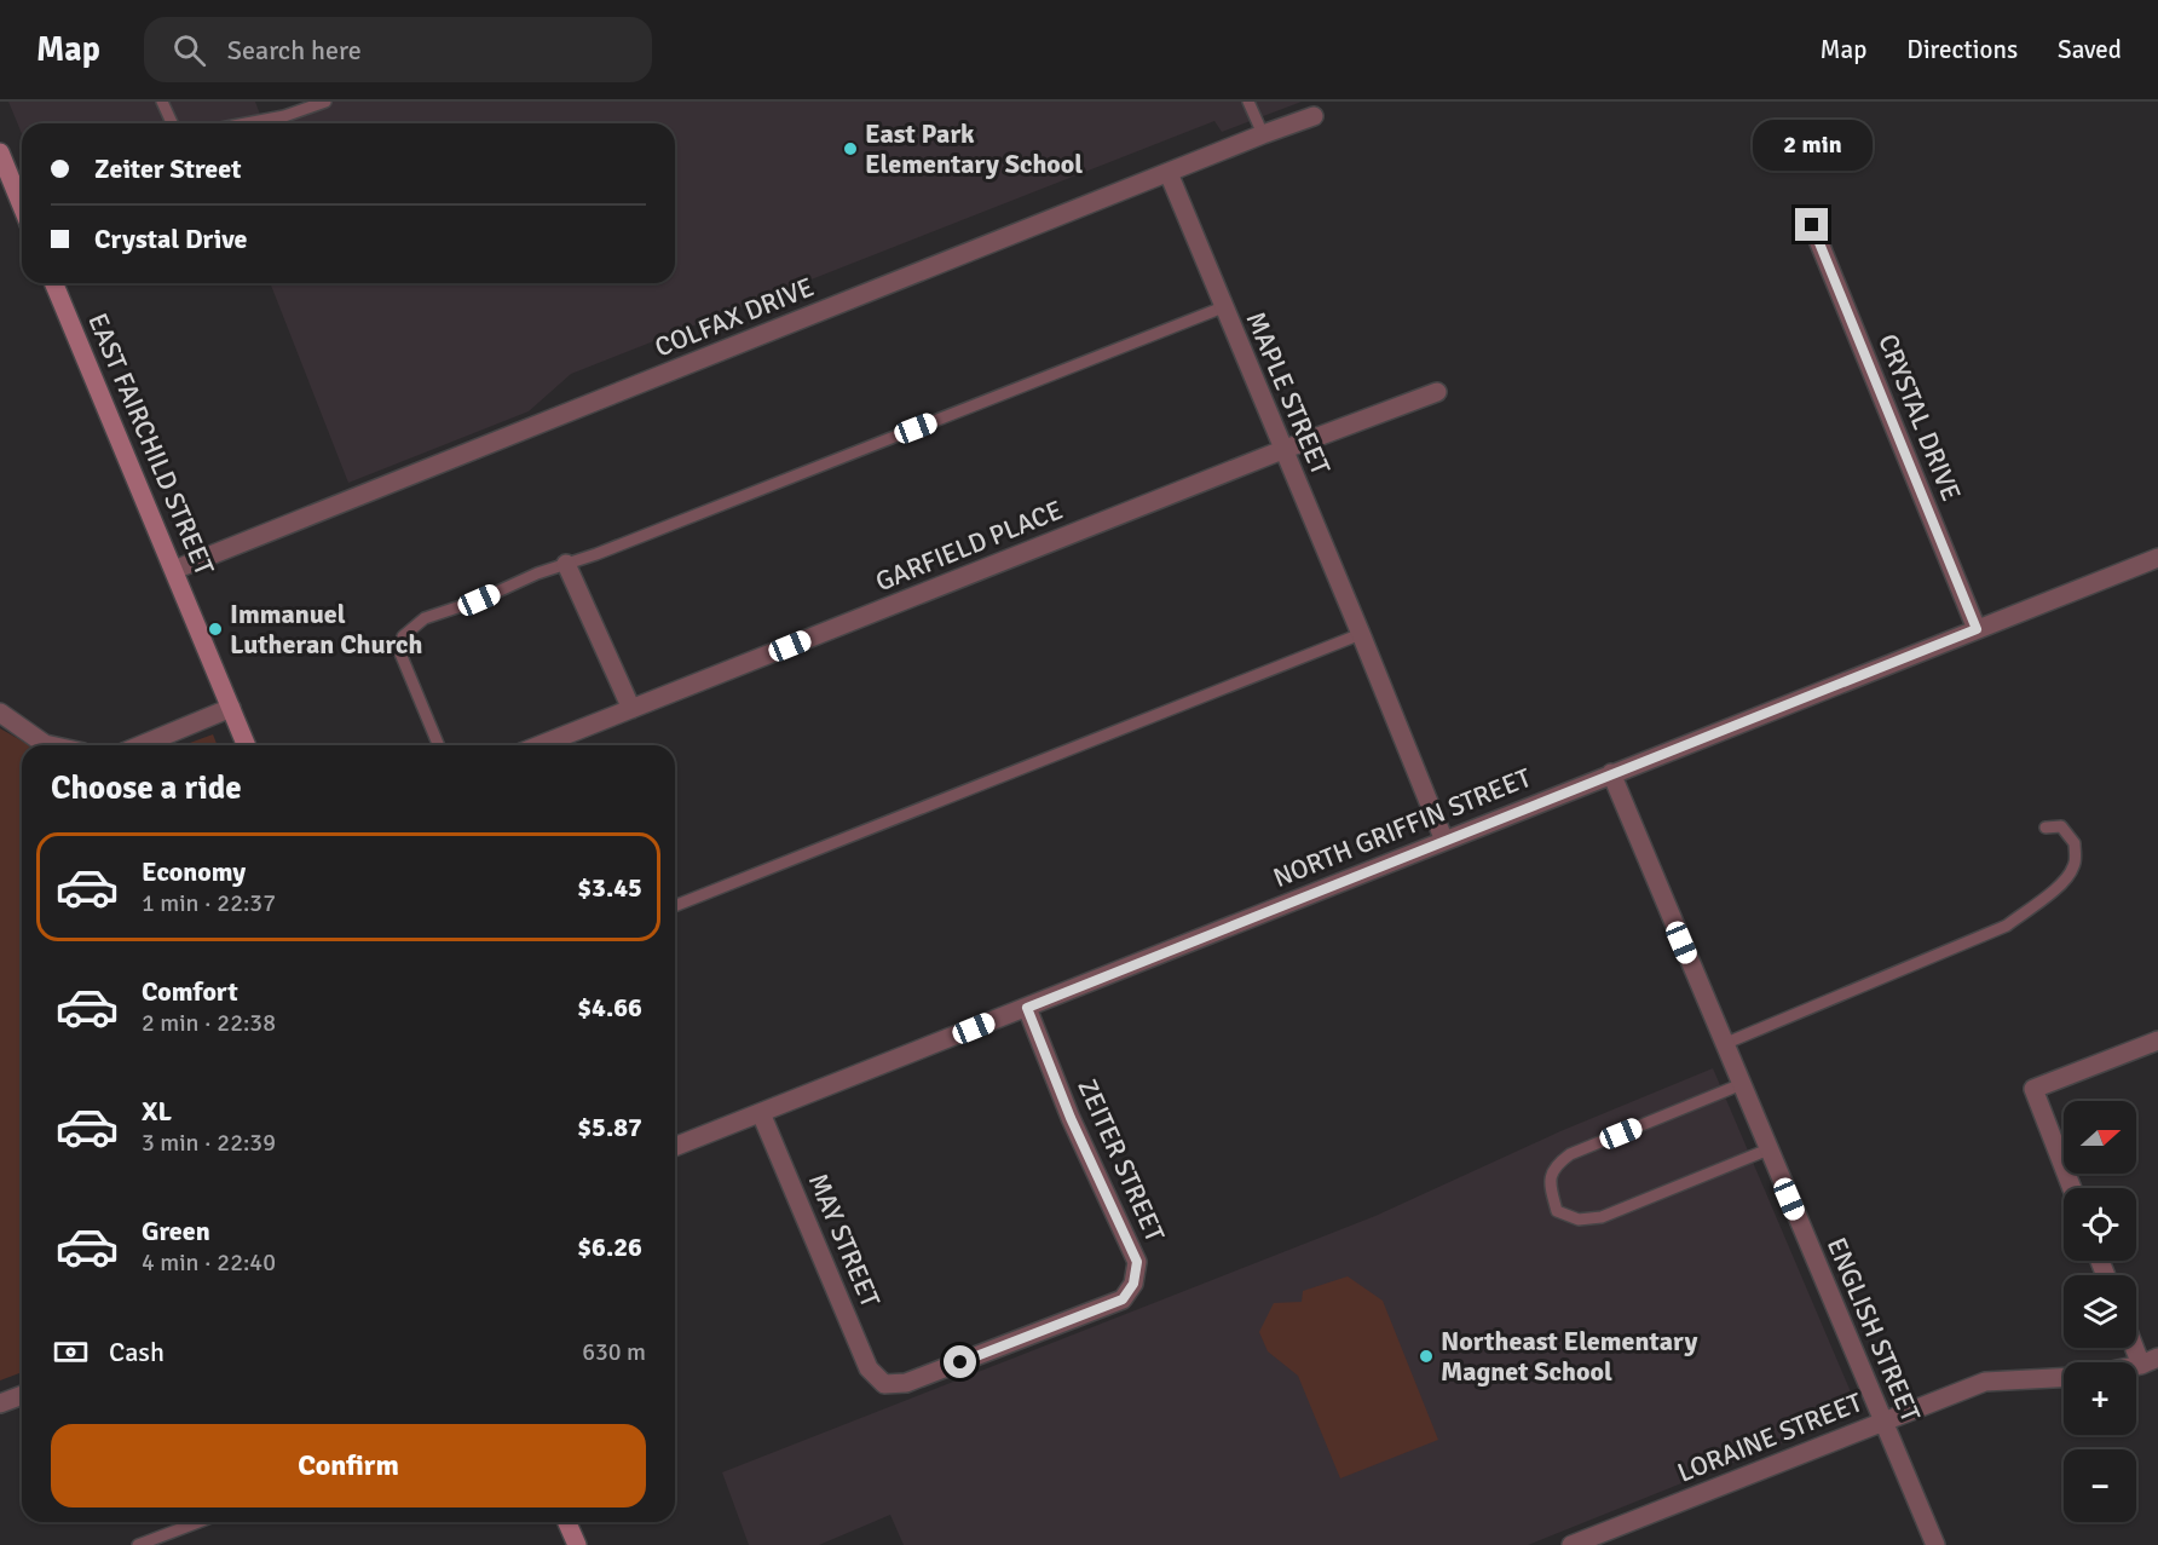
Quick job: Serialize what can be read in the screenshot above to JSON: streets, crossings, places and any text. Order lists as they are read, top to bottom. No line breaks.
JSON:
{"streets":{"street":["COLFAX DRIVE","MAPLE STREET","CRYSTAL DRIVE","EAST FAIRCHILD STREET","GARFIELD PLACE","NORTH GRIFFIN STREET","ZEITER STREET","MAY STREET","ENGLISH STREET","LORAINE STREET"]},"crossings":[["COLFAX DRIVE","MAPLE STREET"],["COLFAX DRIVE","EAST FAIRCHILD STREET"],["MAPLE STREET","GARFIELD PLACE"],["MAPLE STREET","NORTH GRIFFIN STREET"],["CRYSTAL DRIVE","NORTH GRIFFIN STREET"],["NORTH GRIFFIN STREET","ZEITER STREET"],["NORTH GRIFFIN STREET","MAY STREET"],["NORTH GRIFFIN STREET","ENGLISH STREET"],["ZEITER STREET","MAY STREET"],["ENGLISH STREET","LORAINE STREET"]],"places":["East Park Elementary School","Immanuel Lutheran Church","Northeast Elementary Magnet School"],"north":"right","page":{"header":"Map","search":"Search here","nav":["Map","Directions","Saved"],"bubble":"2 min","banner":["Zeiter Street","Crystal Drive"],"heading":"Choose a ride","list":[{"name":"Economy","note":"1 min · 22:37","value":"$3.45"},{"name":"Comfort","note":"2 min · 22:38","value":"$4.66"},{"name":"XL","note":"3 min · 22:39","value":"$5.87"},{"name":"Green","note":"4 min · 22:40","value":"$6.26"}],"map_buttons":["+","−"],"pay":["Cash","630 m"],"buttons":"Confirm"}}
